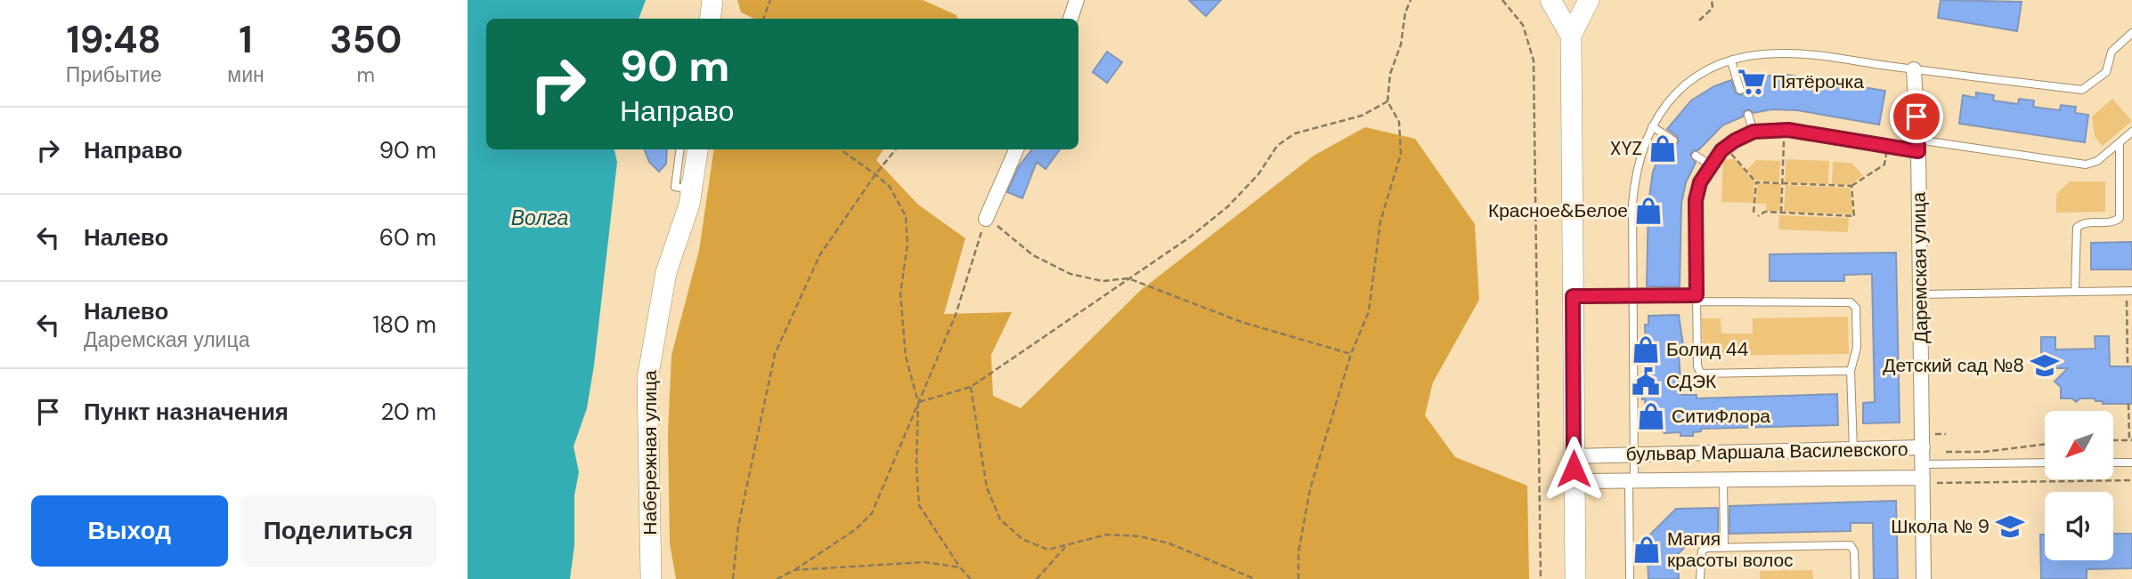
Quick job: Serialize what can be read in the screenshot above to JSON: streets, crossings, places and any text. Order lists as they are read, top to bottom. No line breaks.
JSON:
{"streets":{"main road":["Набережная улица"],"street":["Даремская улица","бульвар Маршала Василевского"]},"crossings":[["Даремская улица","бульвар Маршала Василевского"]],"water":["Волга"],"places":{"supermarket":["Пятёрочка"],"shop":["XYZ","Красное&Белое","Болид 44","СитиФлора","Магия красоты волос"],"school or university":["Детский сад №8","Школа № 9"],"public building":["СДЭК"]},"north":"bottom left","page":{"eta":["19:48","Прибытие","1","мин","350","m"],"turn":["90 m","Направо"],"list":[{"name":"Направо","value":"90 m"},{"name":"Налево","value":"60 m"},{"name":"Налево","note":"Даремская улица","value":"180 m"},{"name":"Пункт назначения","value":"20 m"}],"buttons":["Выход","Поделиться"]}}
